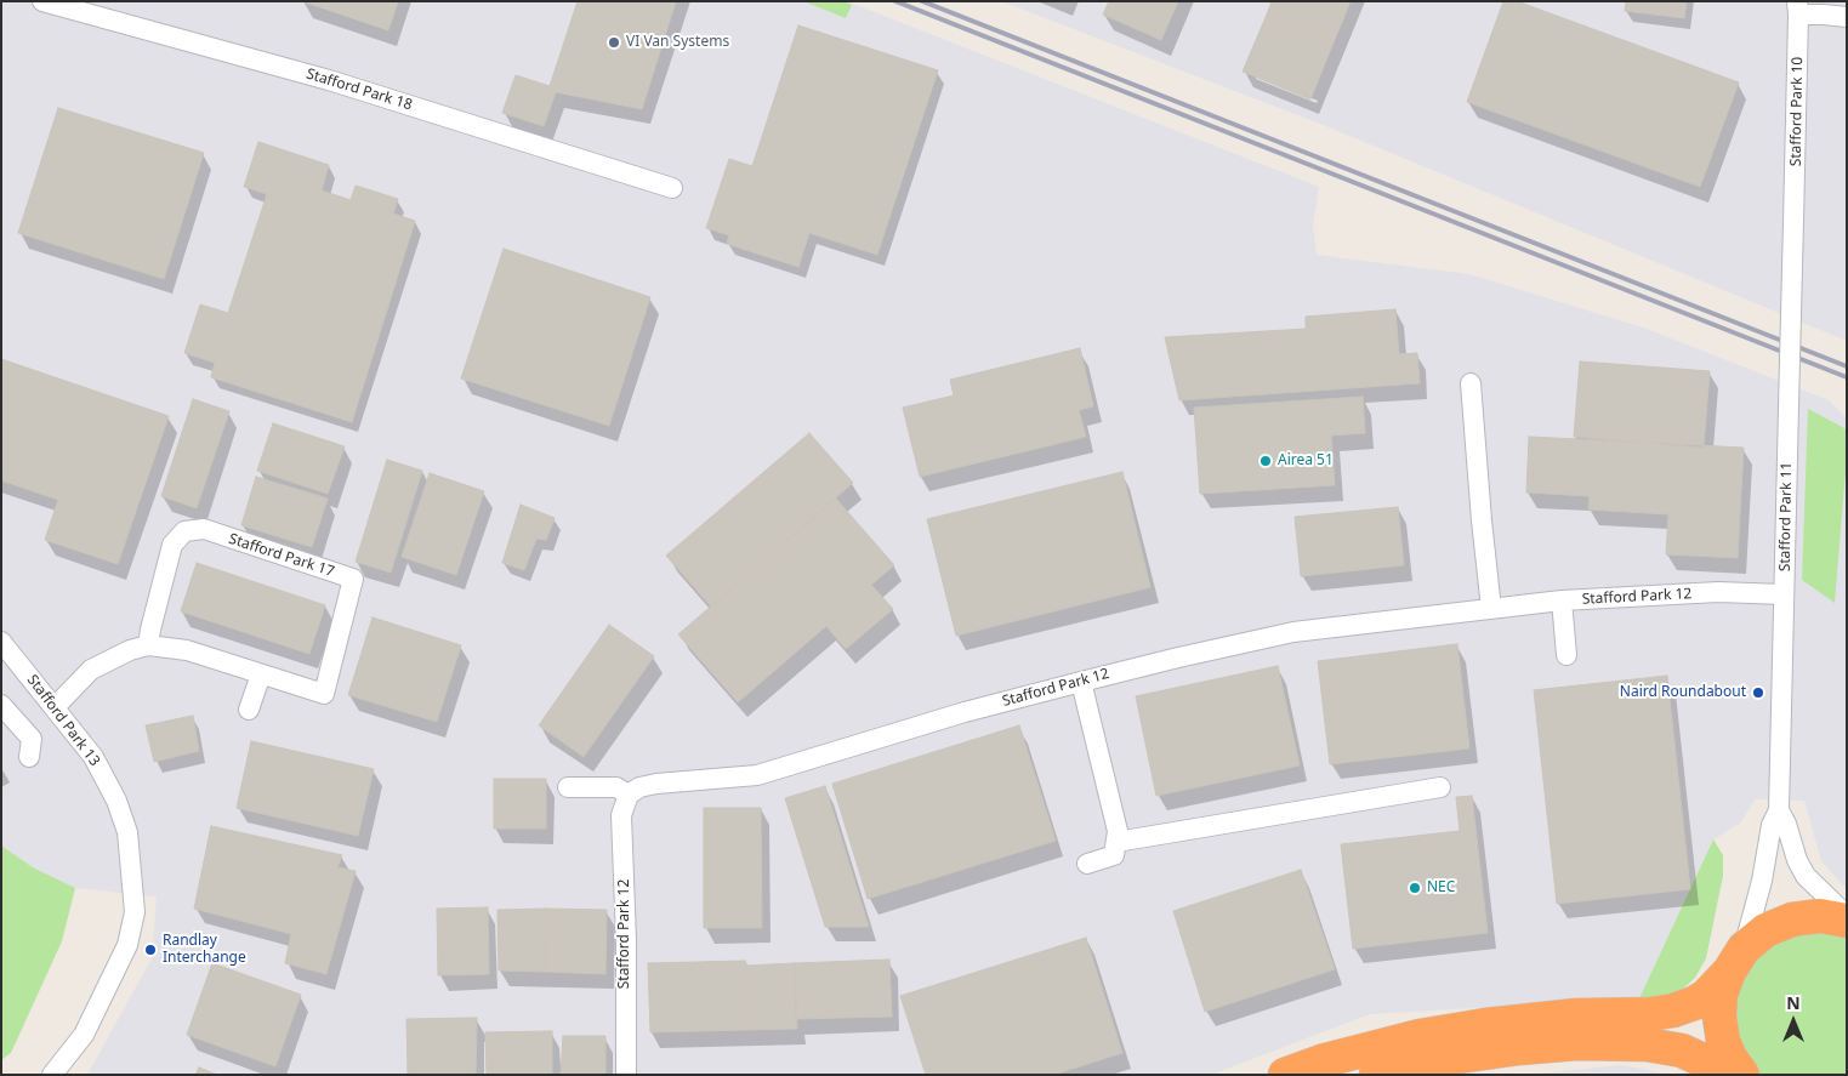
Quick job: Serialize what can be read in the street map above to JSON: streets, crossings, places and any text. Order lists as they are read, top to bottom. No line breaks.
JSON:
{"streets":{"street":["Stafford Park 18","Stafford Park 10","Stafford Park 11","Stafford Park 17","Stafford Park 12","Stafford Park 13"]},"crossings":[["Stafford Park 10","Stafford Park 11"],["Stafford Park 11","Stafford Park 12"],["Stafford Park 17","Stafford Park 13"]],"places":["VI Van Systems","Airea 51","Naird Roundabout","NEC","Randlay Interchange"],"north":"top"}
